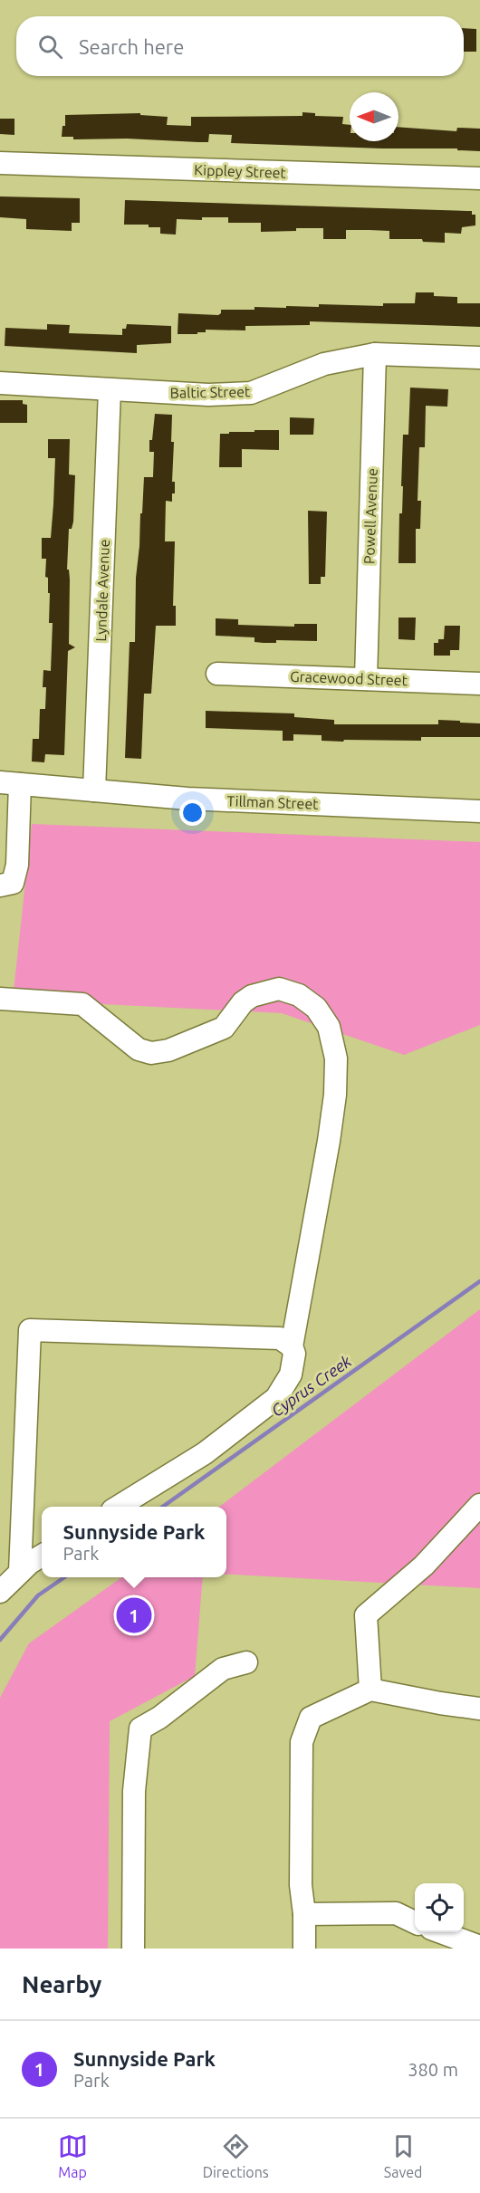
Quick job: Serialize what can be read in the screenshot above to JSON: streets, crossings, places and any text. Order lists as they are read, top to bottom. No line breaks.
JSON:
{"streets":{"street":["Kippley Street","Baltic Street","Powell Avenue","Lyndale Avenue","Gracewood Street","Tillman Street"]},"crossings":[["Baltic Street","Powell Avenue"],["Baltic Street","Lyndale Avenue"],["Powell Avenue","Gracewood Street"],["Lyndale Avenue","Tillman Street"]],"water":["Cyprus Creek"],"north":"left","page":{"search":"Search here","popup":["Sunnyside Park","Park"],"pins":"1","heading":"Nearby","list":[{"mark":"1","name":"Sunnyside Park","note":"Park","value":"380 m"}],"nav":["Map","Directions","Saved"]}}
